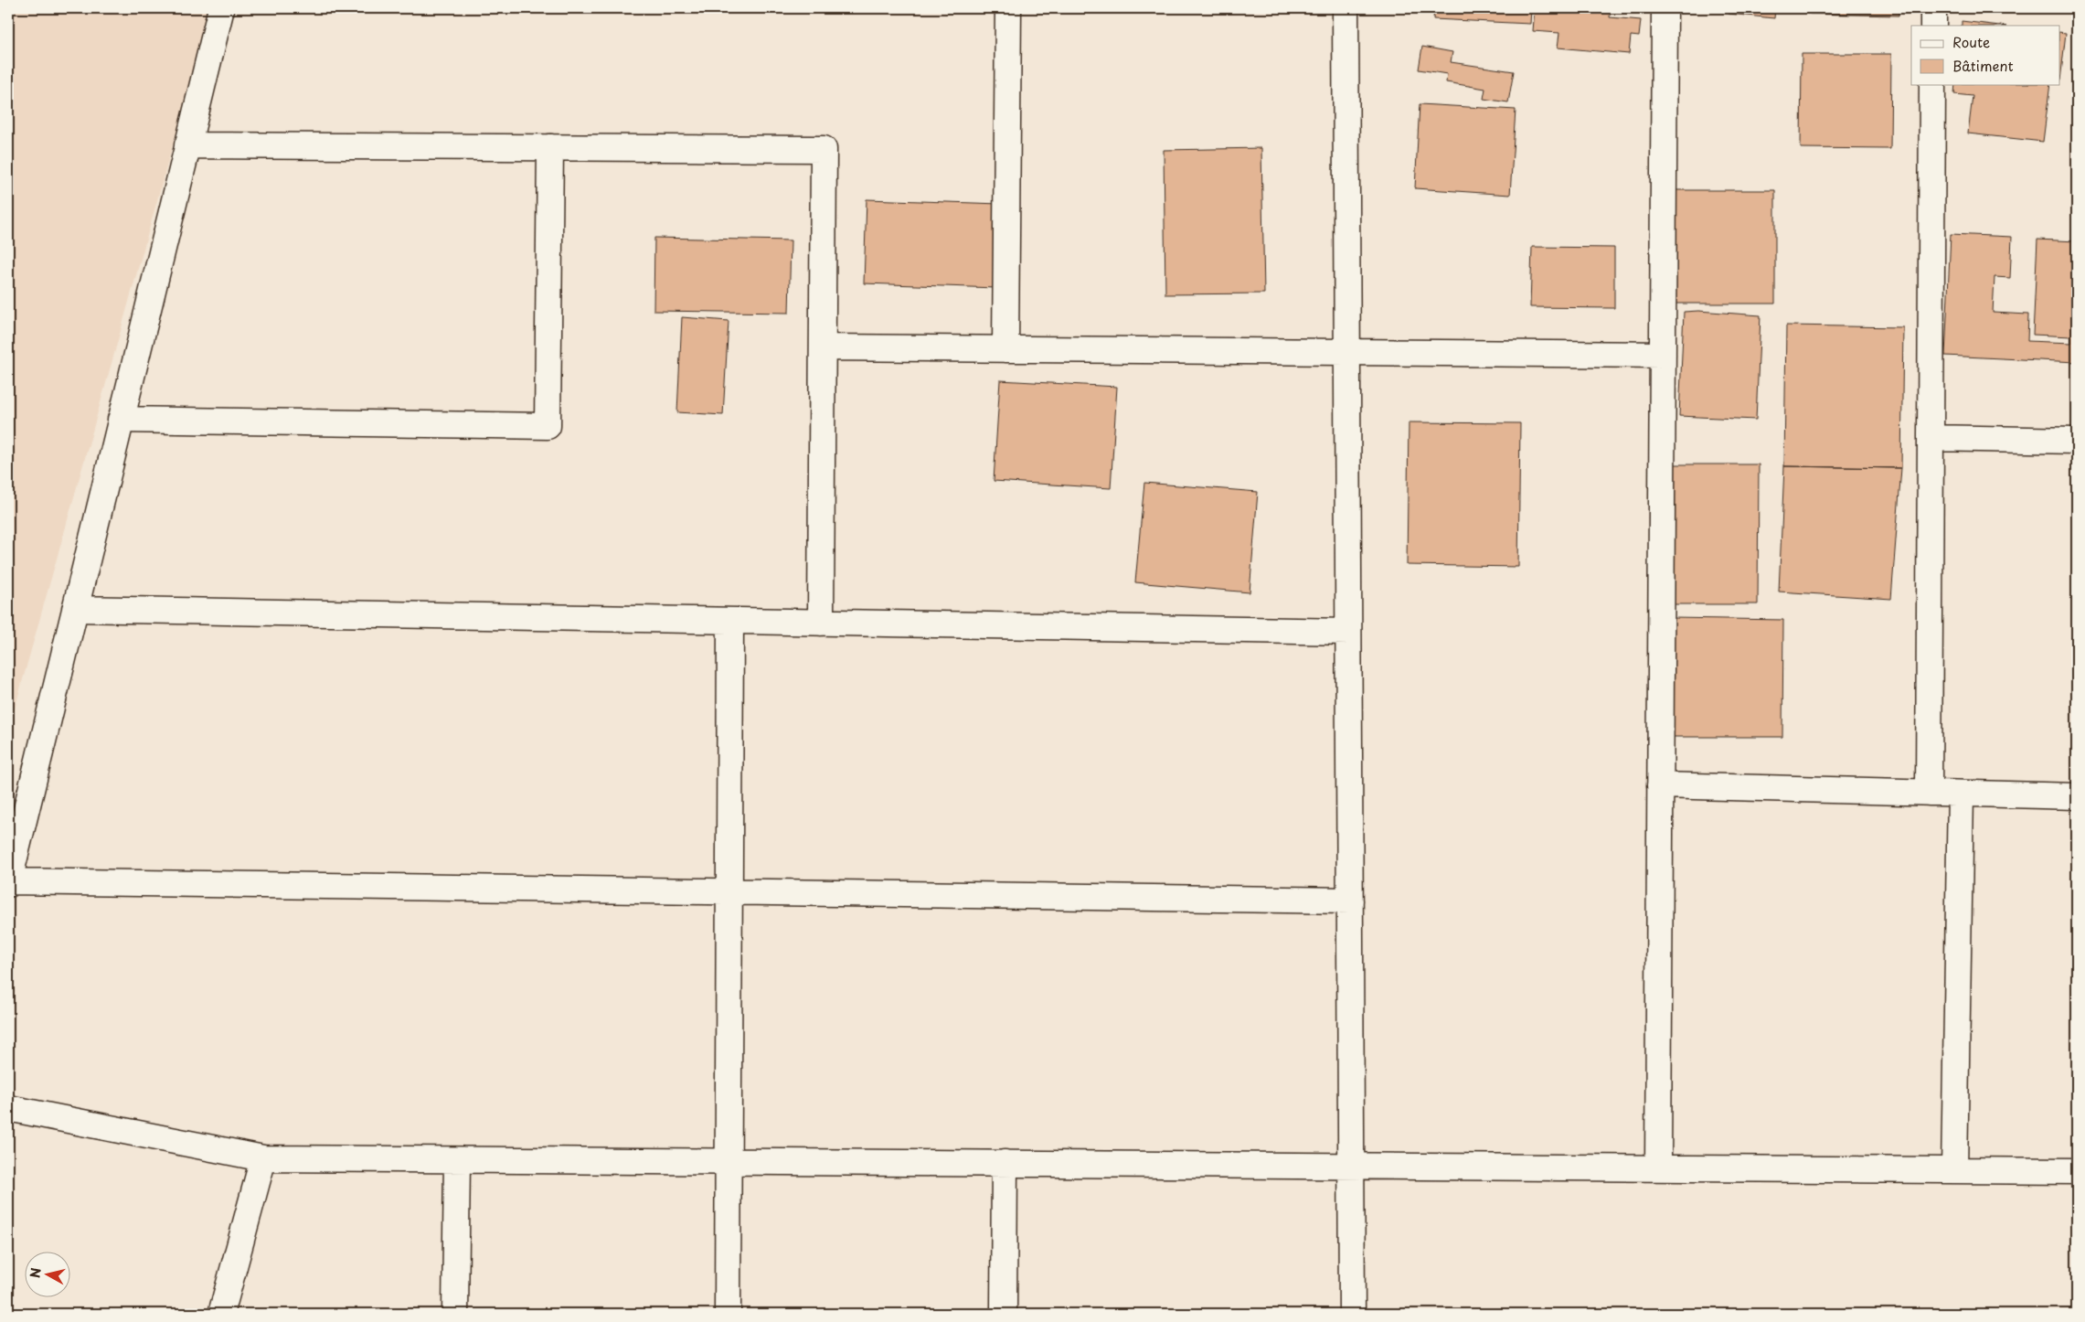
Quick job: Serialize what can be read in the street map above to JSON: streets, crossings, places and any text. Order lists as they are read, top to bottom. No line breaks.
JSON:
{"legend":["Route","Bâtiment"],"north":"left"}
